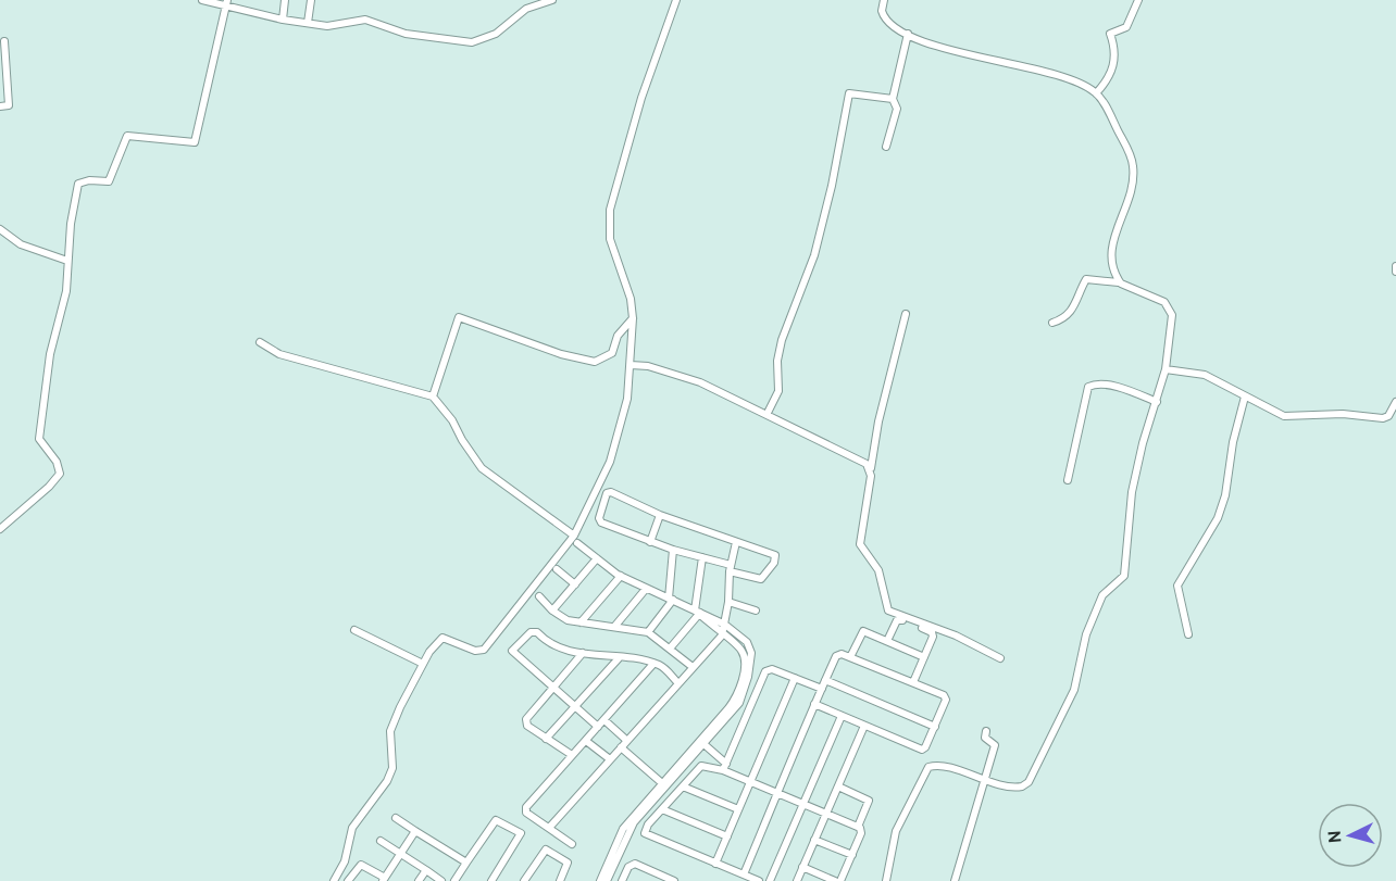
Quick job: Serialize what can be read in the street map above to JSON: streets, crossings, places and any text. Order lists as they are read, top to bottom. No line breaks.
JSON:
{"north":"left"}
